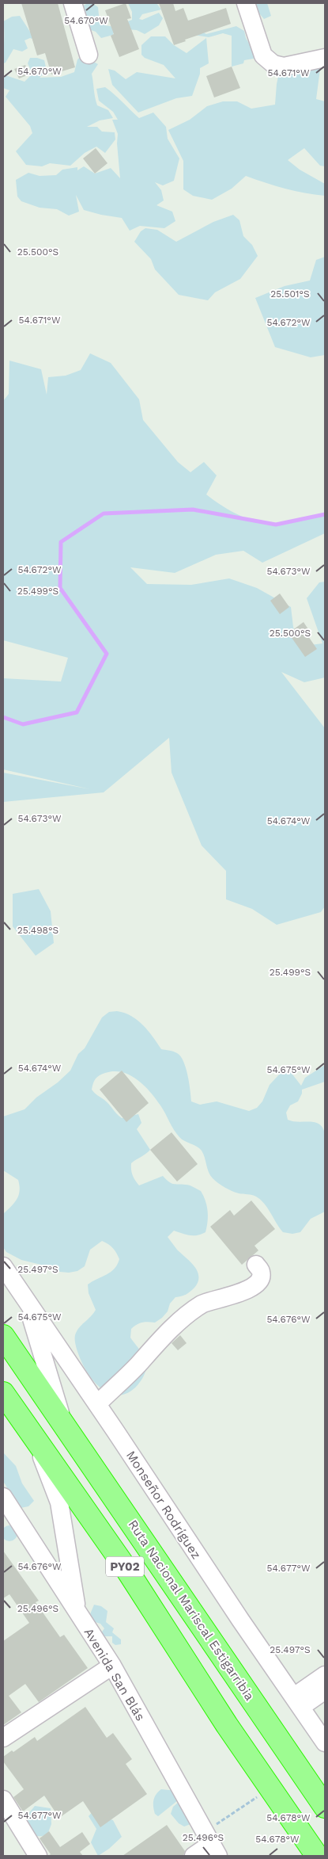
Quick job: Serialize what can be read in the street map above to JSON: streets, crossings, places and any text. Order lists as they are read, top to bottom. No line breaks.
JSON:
{"streets":{"highway":["PY02","Ruta Nacional Mariscal Estigarribia"],"street":["Monseñor Rodríguez","Avenida San Blás"]},"coordinates":["54.670°W","54.671°W","25.500°S","25.501°S","54.672°W","54.673°W","25.499°S","54.674°W","25.498°S","54.675°W","25.497°S","54.676°W","54.677°W","25.496°S","54.678°W"]}
